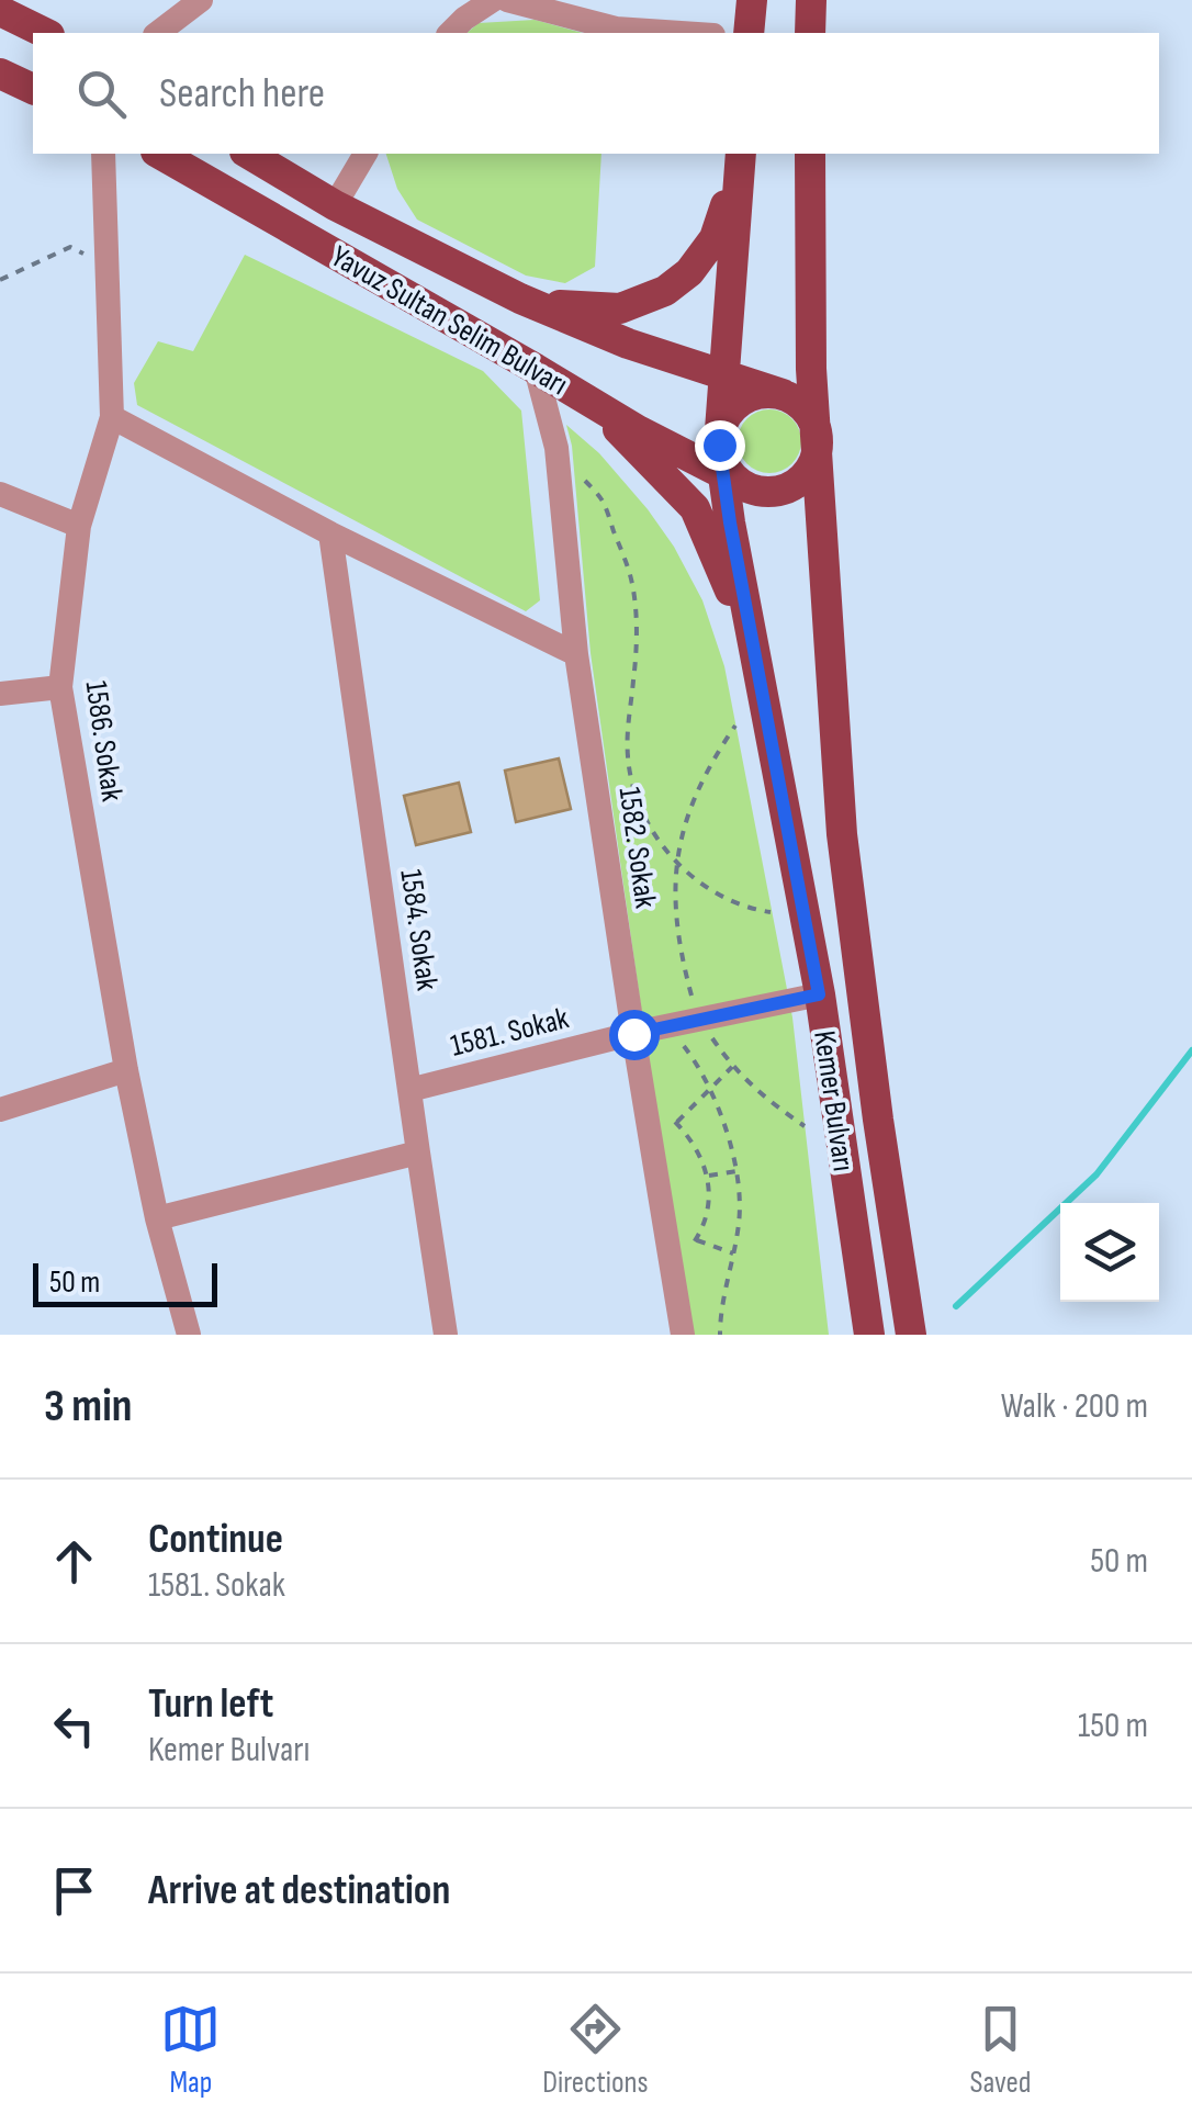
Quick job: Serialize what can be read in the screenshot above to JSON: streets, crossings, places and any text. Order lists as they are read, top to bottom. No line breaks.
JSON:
{"streets":{"main road":["Yavuz Sultan Selim Bulvarı","Kemer Bulvarı"],"street":["1586. Sokak","1582. Sokak","1584. Sokak","1581. Sokak"]},"crossings":[["Yavuz Sultan Selim Bulvarı","1582. Sokak"],["Yavuz Sultan Selim Bulvarı","Kemer Bulvarı"],["1582. Sokak","1581. Sokak"],["1584. Sokak","1581. Sokak"],["1581. Sokak","Kemer Bulvarı"]],"scale_bar":"50 m","page":{"search":"Search here","scale":"50 m","heading":["3 min","Walk · 200 m"],"list":[["Continue","1581. Sokak","50 m"],["Turn left","Kemer Bulvarı","150 m"],"Arrive at destination"],"nav":["Map","Directions","Saved"]}}
